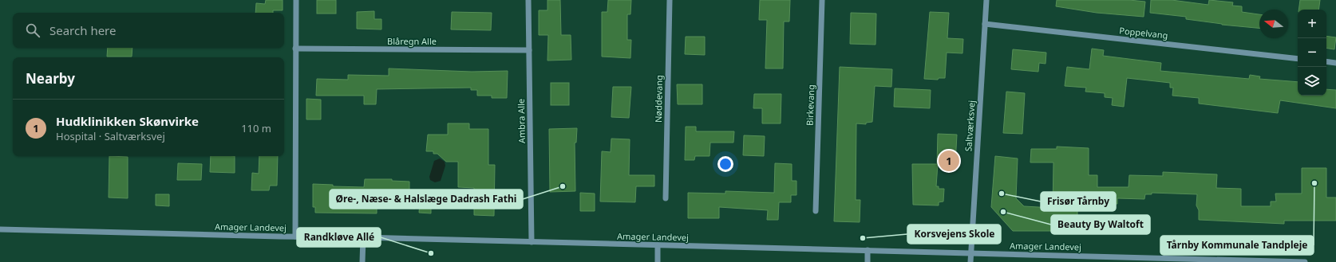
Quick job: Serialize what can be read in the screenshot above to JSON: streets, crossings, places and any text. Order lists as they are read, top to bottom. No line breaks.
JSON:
{"streets":{"street":["Poppelvang","Blåregn Alle","Nøddevang","Birkevang","Ambra Alle","Saltværksvej","Amager Landevej"]},"crossings":[["Poppelvang","Saltværksvej"],["Blåregn Alle","Ambra Alle"],["Ambra Alle","Amager Landevej"],["Saltværksvej","Amager Landevej"]],"places":["Tårnby Kommunale Tandpleje","Øre-, Næse- & Halslæge Dadrash Fathi","Frisør Tårnby","Beauty By Waltoft","Korsvejens Skole","Randkløve Allé"],"north":"left","page":{"map_buttons":["+","−"],"search":"Search here","heading":"Nearby","list":[{"mark":"1","name":"Hudklinikken Skønvirke","note":"Hospital · Saltværksvej","value":"110 m"}],"pins":"1"}}
